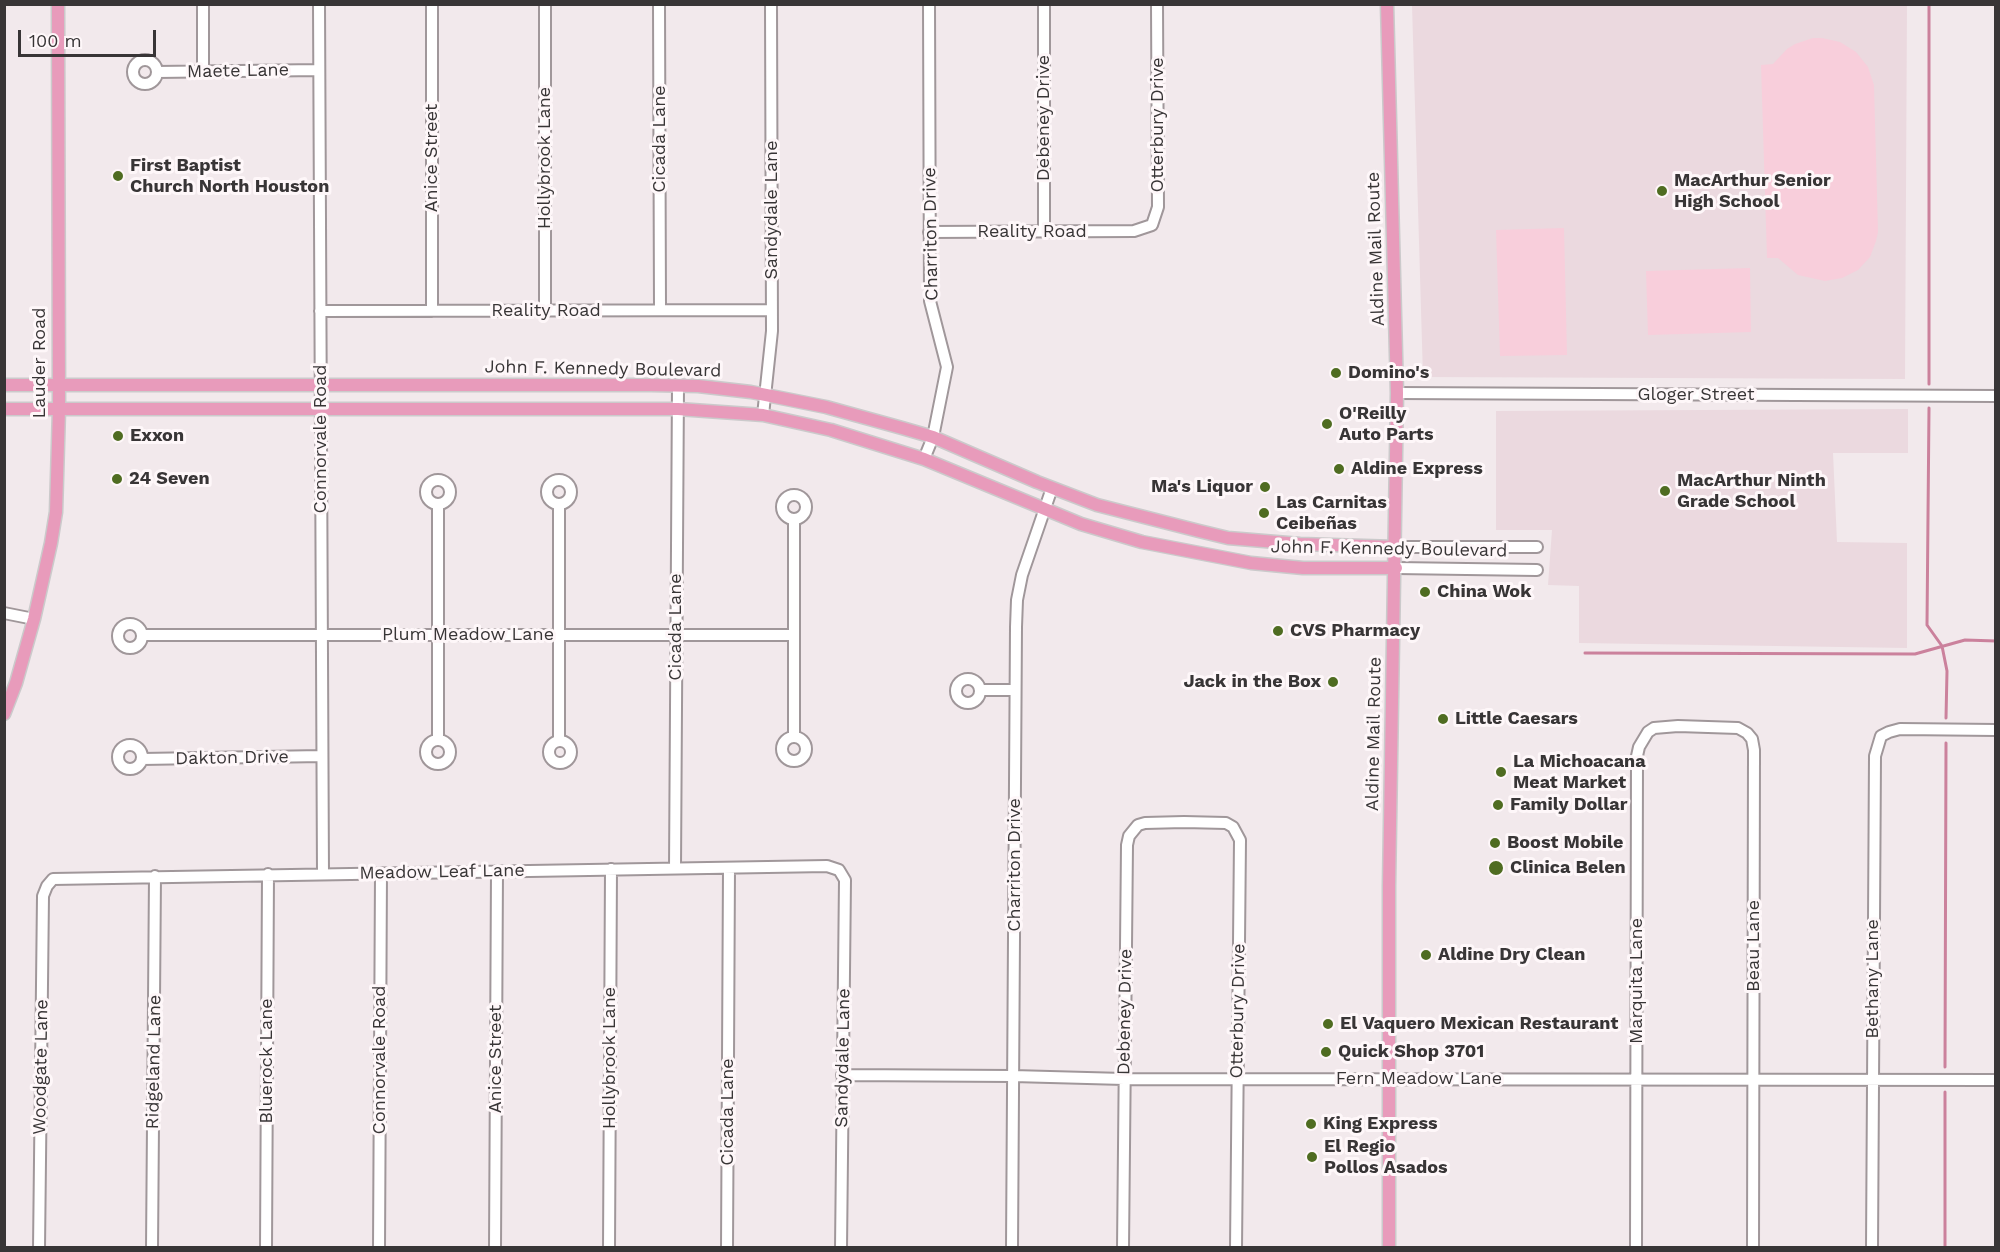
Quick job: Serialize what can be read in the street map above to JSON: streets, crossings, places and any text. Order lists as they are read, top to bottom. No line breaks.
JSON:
{"streets":{"main road":["Aldine Mail Route","Lauder Road","John F. Kennedy Boulevard"],"street":["Maete Lane","Debeney Drive","Otterbury Drive","Cicada Lane","Anice Street","Hollybrook Lane","Sandydale Lane","Reality Road","Charriton Drive","Gloger Street","Connorvale Road","Plum Meadow Lane","Dakton Drive","Meadow Leaf Lane","Beau Lane","Bethany Lane","Marquita Lane","Bluerock Lane","Ridgeland Lane","Woodgate Lane","Fern Meadow Lane"]},"crossings":[["Maete Lane","Connorvale Road"],["Debeney Drive","Otterbury Drive"],["Debeney Drive","Reality Road"],["Debeney Drive","Fern Meadow Lane"],["Otterbury Drive","Reality Road"],["Otterbury Drive","Fern Meadow Lane"],["Cicada Lane","Reality Road"],["Cicada Lane","John F. Kennedy Boulevard"],["Cicada Lane","Plum Meadow Lane"],["Cicada Lane","Meadow Leaf Lane"],["Anice Street","Reality Road"],["Anice Street","Meadow Leaf Lane"],["Hollybrook Lane","Reality Road"],["Hollybrook Lane","Meadow Leaf Lane"],["Sandydale Lane","Reality Road"],["Sandydale Lane","John F. Kennedy Boulevard"],["Sandydale Lane","Meadow Leaf Lane"],["Sandydale Lane","Fern Meadow Lane"],["Reality Road","Charriton Drive"],["Reality Road","Connorvale Road"],["Charriton Drive","John F. Kennedy Boulevard"],["Charriton Drive","Fern Meadow Lane"],["Aldine Mail Route","John F. Kennedy Boulevard"],["Aldine Mail Route","Gloger Street"],["Aldine Mail Route","Fern Meadow Lane"],["Lauder Road","John F. Kennedy Boulevard"],["John F. Kennedy Boulevard","Connorvale Road"],["Connorvale Road","Plum Meadow Lane"],["Connorvale Road","Dakton Drive"],["Connorvale Road","Meadow Leaf Lane"],["Meadow Leaf Lane","Bluerock Lane"],["Meadow Leaf Lane","Ridgeland Lane"],["Meadow Leaf Lane","Woodgate Lane"],["Beau Lane","Marquita Lane"],["Beau Lane","Fern Meadow Lane"],["Bethany Lane","Fern Meadow Lane"],["Marquita Lane","Fern Meadow Lane"]],"places":["First Baptist Church North Houston","MacArthur Senior High School","Domino's","O'Reilly Auto Parts","Exxon","Aldine Express","24 Seven","Ma's Liquor","MacArthur Ninth Grade School","Las Carnitas Ceibeñas","China Wok","CVS Pharmacy","Jack in the Box","Little Caesars","La Michoacana Meat Market","Family Dollar","Boost Mobile","Clinica Belen","Aldine Dry Clean","El Vaquero Mexican Restaurant","Quick Shop 3701","King Express","El Regio Pollos Asados"],"scale_bar":"100 m"}
